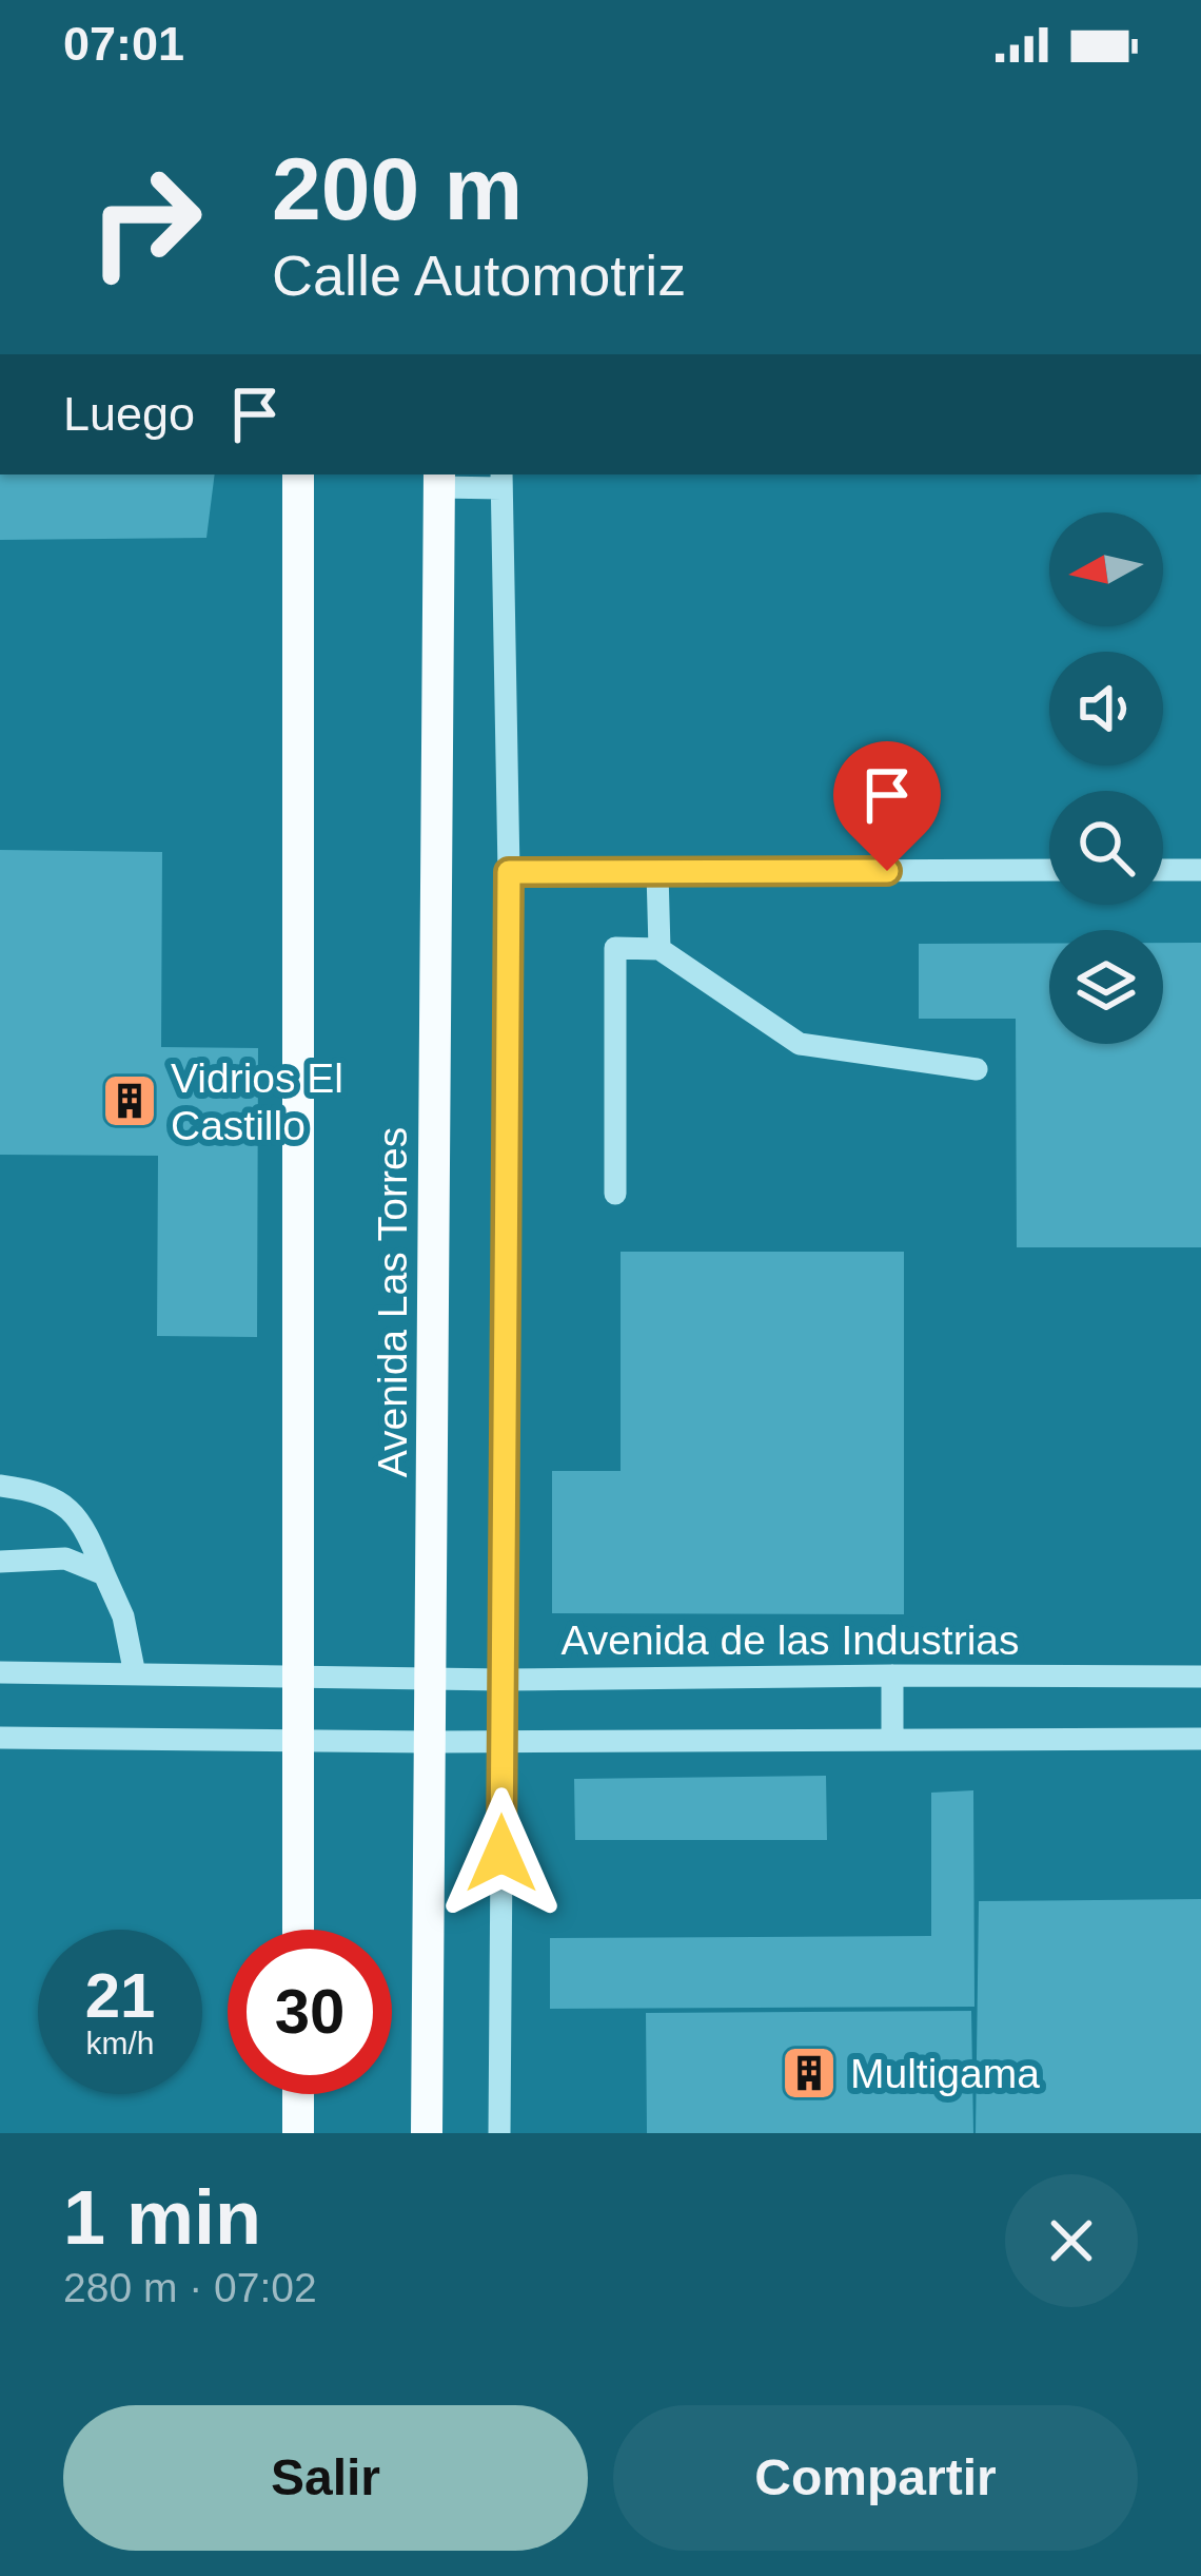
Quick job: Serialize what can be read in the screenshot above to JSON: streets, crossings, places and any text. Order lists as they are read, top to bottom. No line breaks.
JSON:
{"streets":{"main road":["Avenida Las Torres"],"street":["Avenida de las Industrias"]},"crossings":[["Avenida Las Torres","Avenida de las Industrias"]],"places":{"building":["Vidrios El Castillo","Multigama"]},"north":"left","page":{"status":"07:01","turn":["200 m","Calle Automotriz"],"then":"Luego","speed":"21 km/h","limit":"30","heading":["1 min","280 m · 07:02"],"buttons":["Salir","Compartir"]}}
